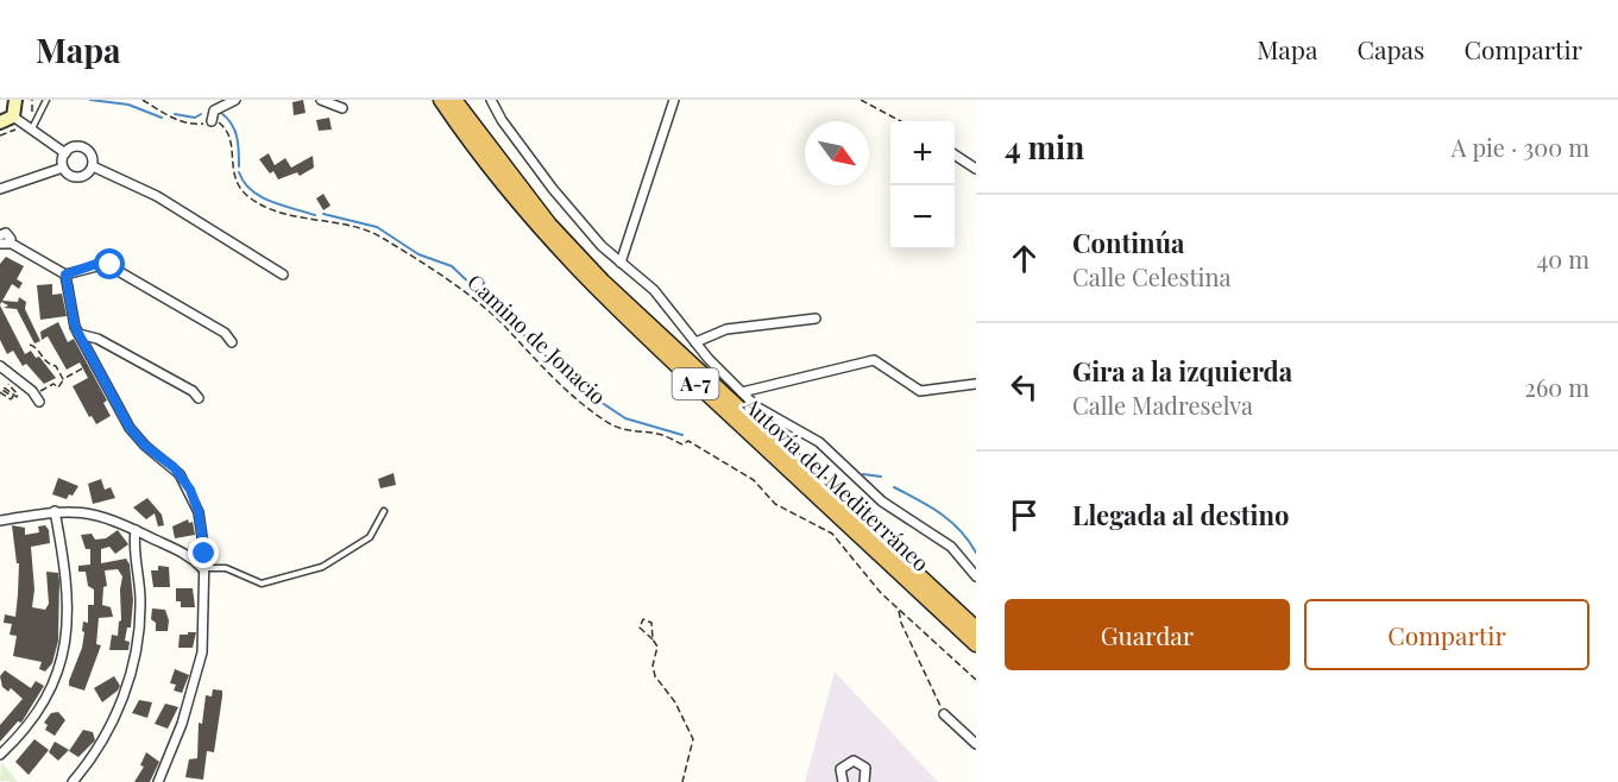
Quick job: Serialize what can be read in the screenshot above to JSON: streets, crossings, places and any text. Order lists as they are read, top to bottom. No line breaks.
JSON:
{"streets":{"highway":["A-7","Autovía del Mediterráneo"],"path":["Camino de Jonacio"]},"north":"bottom right","page":{"header":"Mapa","nav":["Mapa","Capas","Compartir"],"heading":["4 min","A pie · 300 m"],"map_buttons":["+","−"],"list":[["Continúa","Calle Celestina","40 m"],["Gira a la izquierda","Calle Madreselva","260 m"],"Llegada al destino"],"buttons":["Guardar","Compartir"]}}
